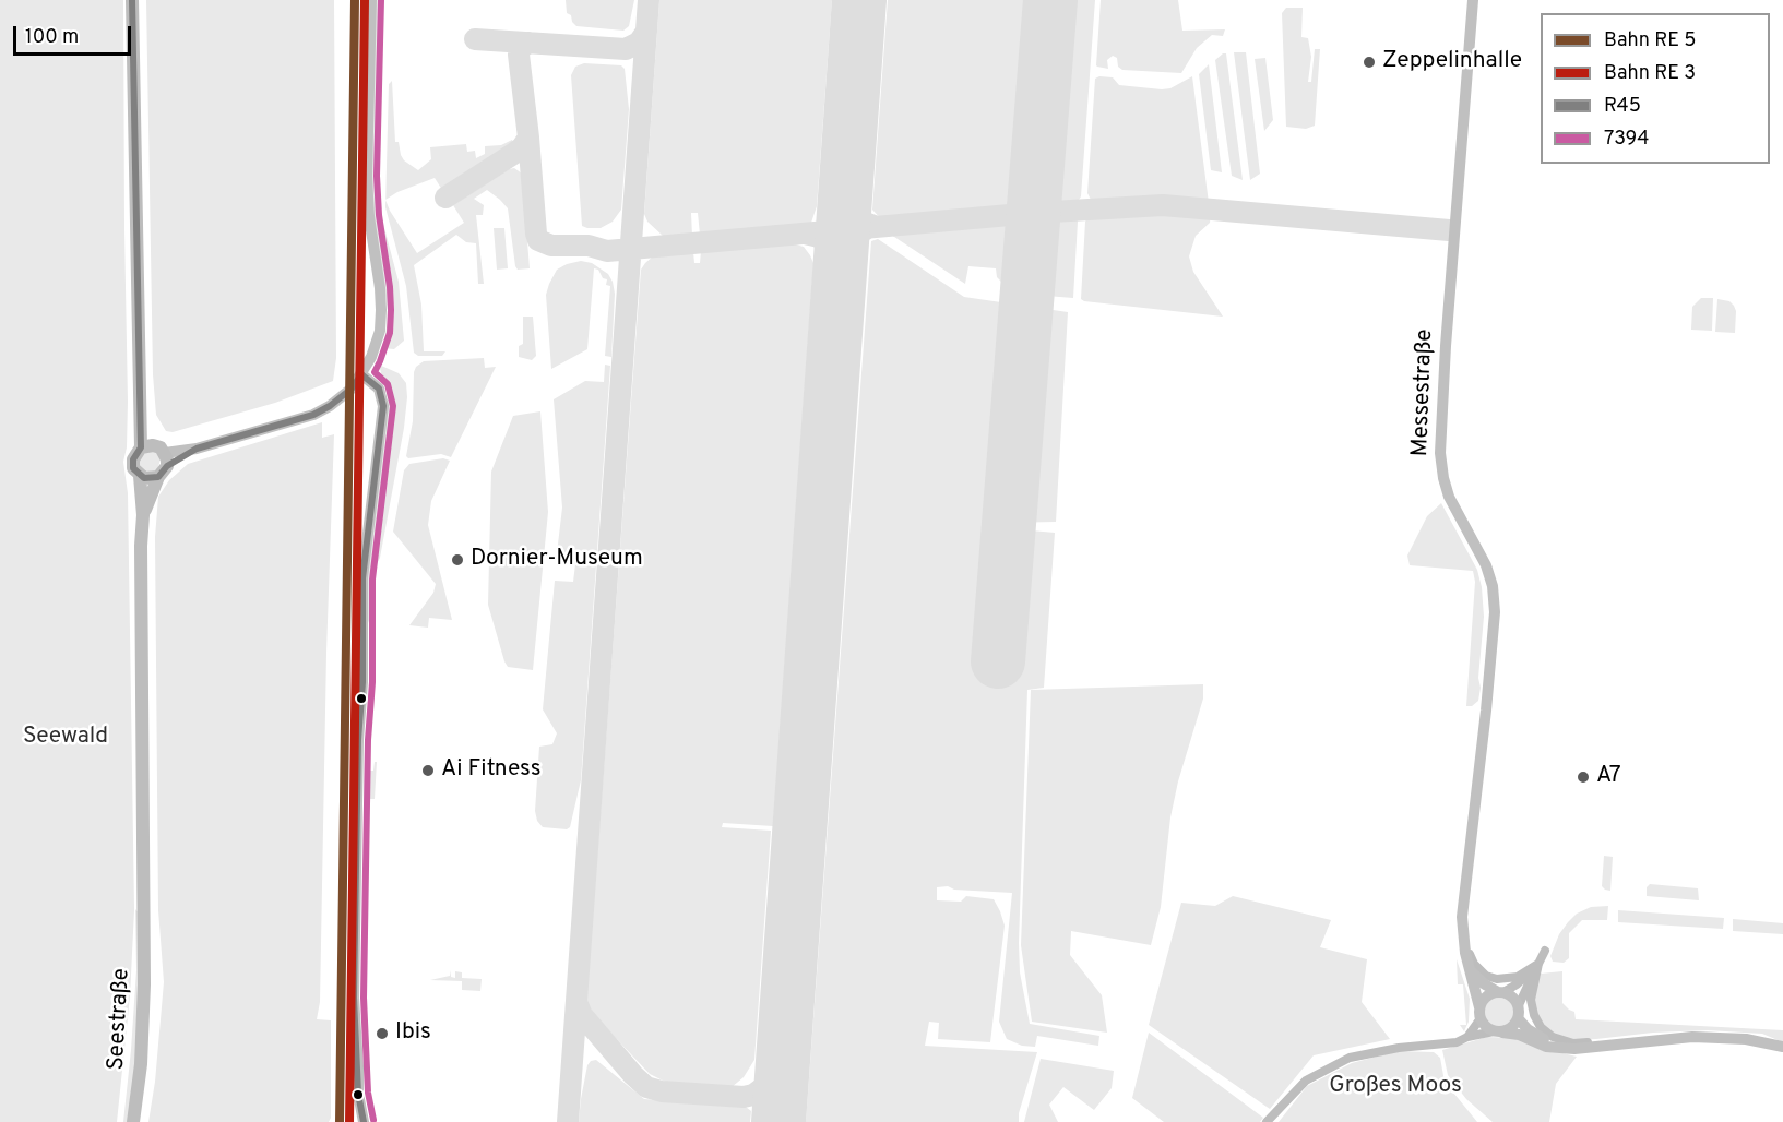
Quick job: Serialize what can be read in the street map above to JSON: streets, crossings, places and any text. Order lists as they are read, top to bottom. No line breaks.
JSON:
{"streets":{"main road":["Seestraße"],"street":["Messestraße"]},"parks":["Seewald","Großes Moos"],"places":["Zeppelinhalle","Dornier-Museum","Ai Fitness","A7","Ibis"],"lines":["transit line R45","transit line 7394"],"legend":["Bahn RE 5","Bahn RE 3","R45","7394"],"scale_bar":"100 m"}
